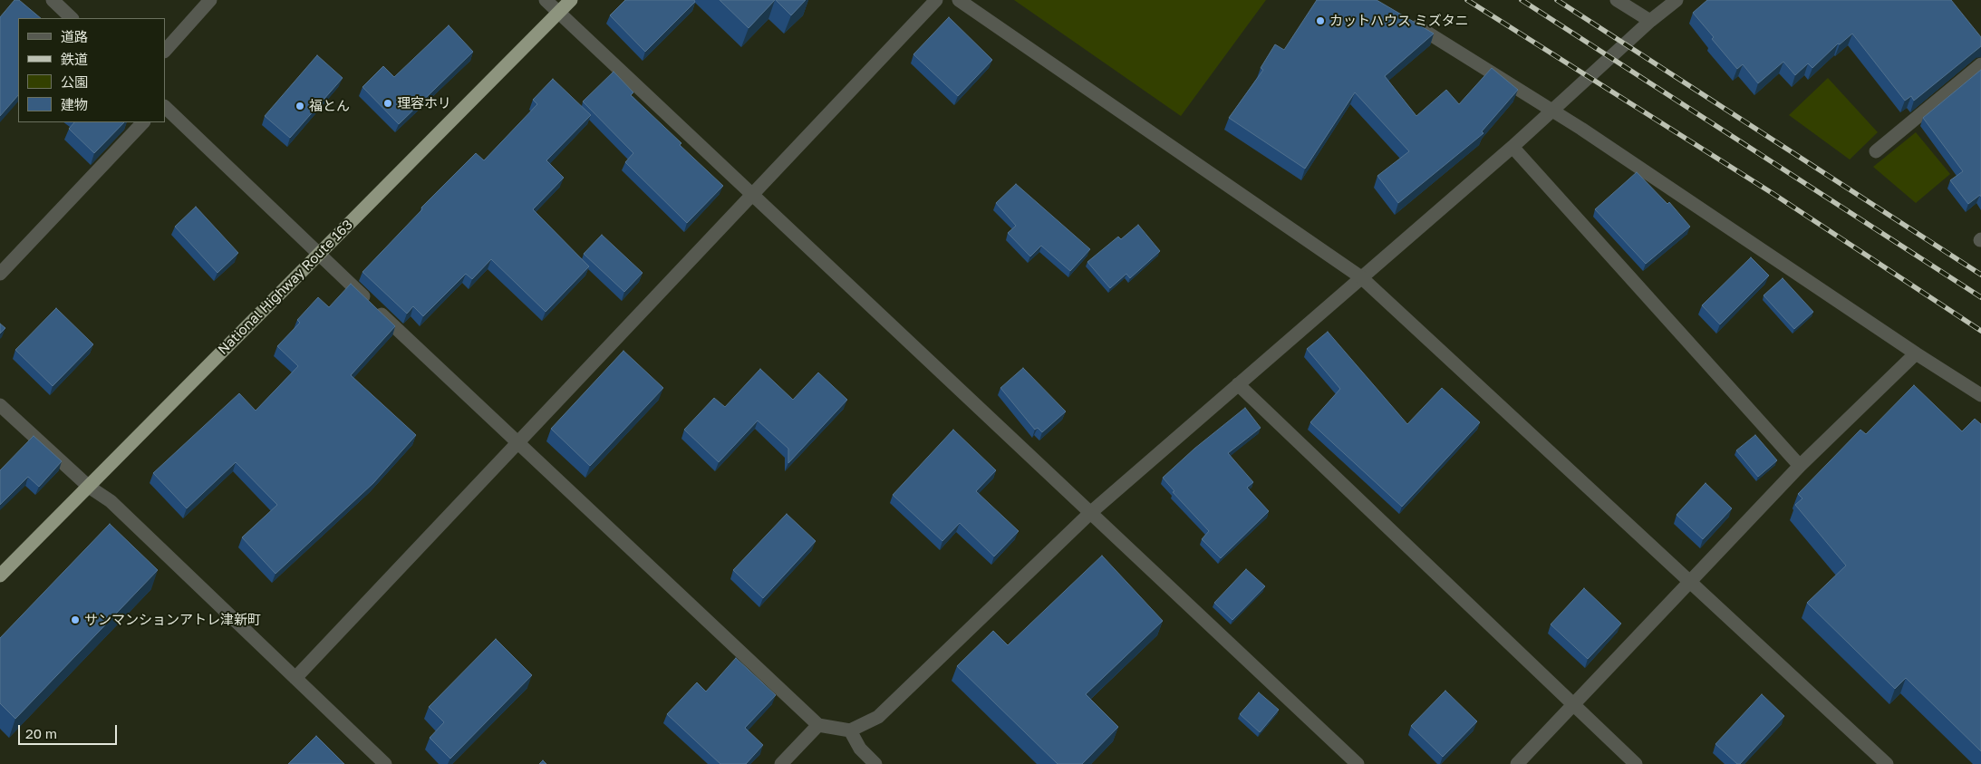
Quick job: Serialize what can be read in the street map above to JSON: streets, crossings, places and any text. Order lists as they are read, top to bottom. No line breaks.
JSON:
{"streets":{"highway":["National Highway Route 163"]},"places":["カットハウス ミズタニ","理容ホリ","福とん","サンマンションアトレ津新町"],"legend":["道路","鉄道","公園","建物"],"scale_bar":"20 m"}
